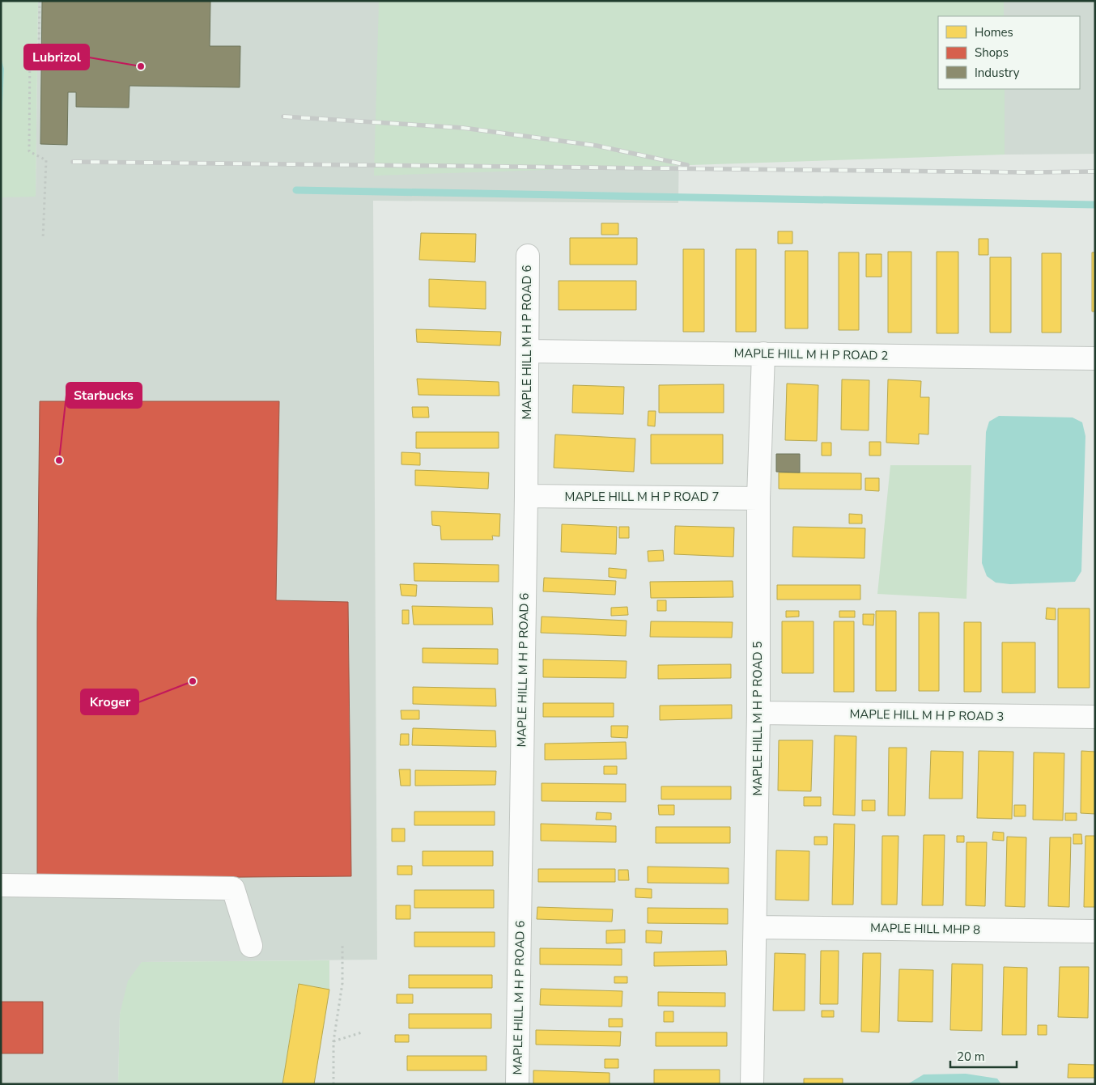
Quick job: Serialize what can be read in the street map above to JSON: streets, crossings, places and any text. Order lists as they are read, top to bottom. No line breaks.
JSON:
{"streets":{"street":["MAPLE HILL M H P ROAD 6","MAPLE HILL M H P ROAD 2","MAPLE HILL M H P ROAD 7","MAPLE HILL M H P ROAD 3","MAPLE HILL M H P ROAD 5","MAPLE HILL MHP 8"]},"crossings":[["MAPLE HILL M H P ROAD 6","MAPLE HILL M H P ROAD 2"],["MAPLE HILL M H P ROAD 6","MAPLE HILL M H P ROAD 7"],["MAPLE HILL M H P ROAD 2","MAPLE HILL M H P ROAD 5"],["MAPLE HILL M H P ROAD 7","MAPLE HILL M H P ROAD 5"],["MAPLE HILL M H P ROAD 3","MAPLE HILL M H P ROAD 5"],["MAPLE HILL M H P ROAD 5","MAPLE HILL MHP 8"]],"places":["Lubrizol","Starbucks","Kroger"],"legend":["Homes","Shops","Industry"],"scale_bar":"20 m"}
